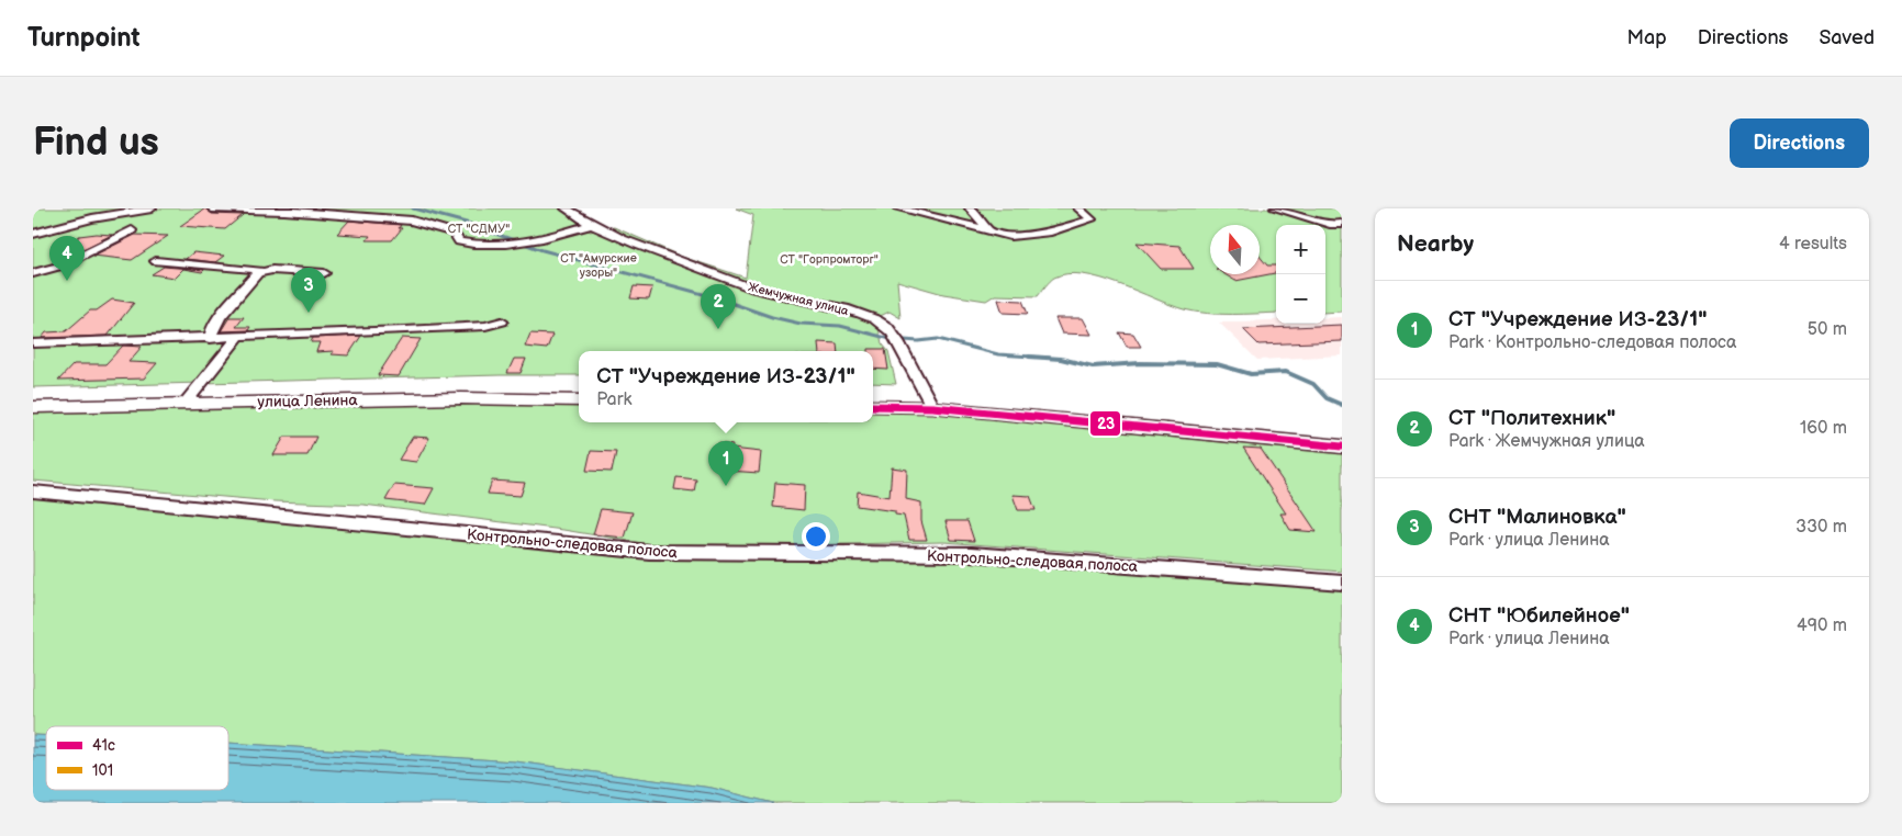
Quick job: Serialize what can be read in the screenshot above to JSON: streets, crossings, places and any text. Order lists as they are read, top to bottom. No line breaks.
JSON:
{"streets":{"street":["Жемчужная улица","улица Ленина","Контрольно-следовая полоса"]},"parks":["СТ \"СДМУ\"","СТ \"Амурские узоры\"","СТ \"Горпромторг\""],"lines":["transit line 23"],"legend":["41с","101"],"north":"top","page":{"header":"Turnpoint","nav":["Map","Directions","Saved"],"buttons":"Directions","title":"Find us","heading":["Nearby","4 results"],"map_buttons":["+","−"],"pins":["4","3","2","1"],"list":[{"mark":"1","name":"СТ \"Учреждение ИЗ-23/1\"","note":"Park · Контрольно-следовая полоса","value":"50 m"},{"mark":"2","name":"СТ \"Политехник\"","note":"Park · Жемчужная улица","value":"160 m"},{"mark":"3","name":"СНТ \"Малиновка\"","note":"Park · улица Ленина","value":"330 m"},{"mark":"4","name":"СНТ \"Юбилейное\"","note":"Park · улица Ленина","value":"490 m"}],"popup":["СТ \"Учреждение ИЗ-23/1\"","Park"]}}
